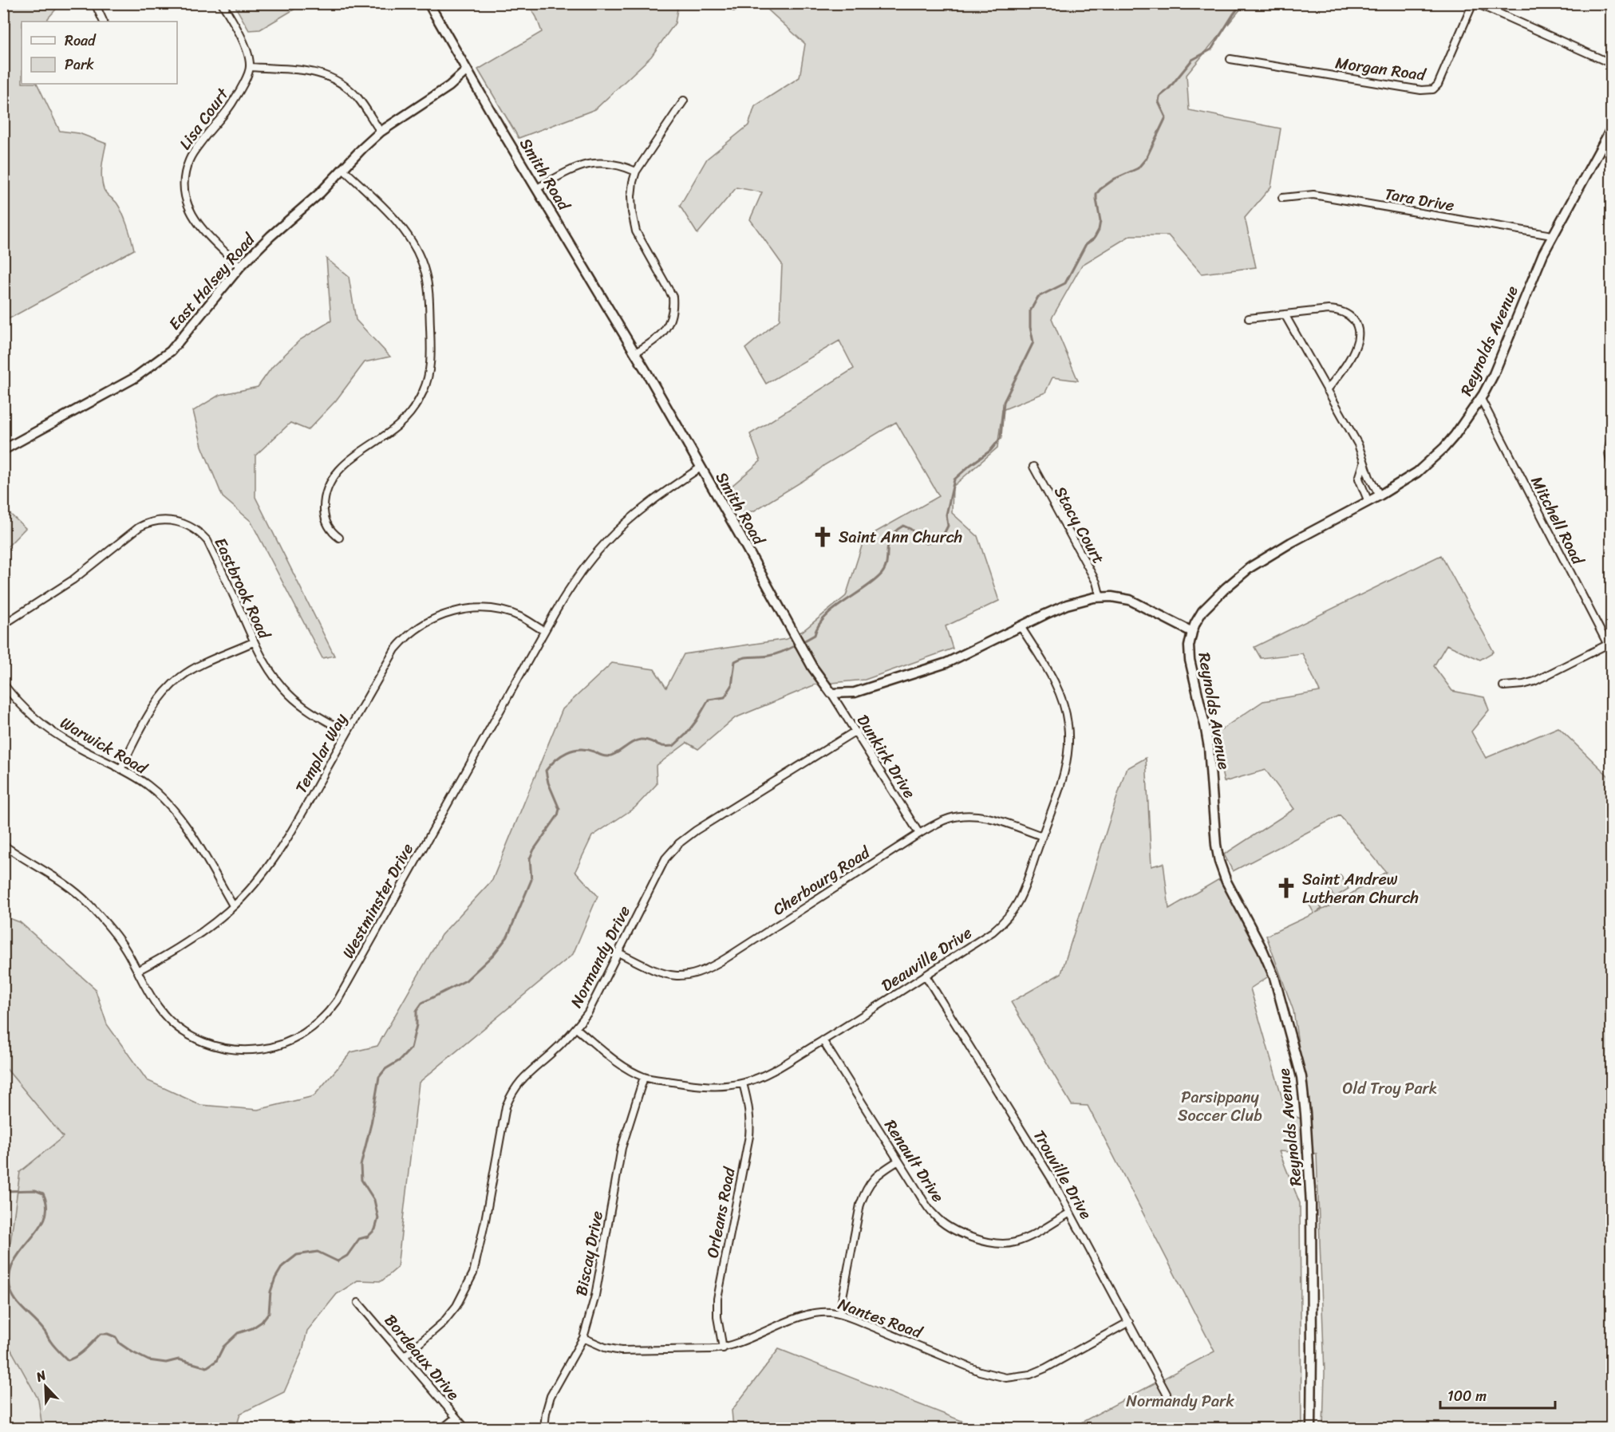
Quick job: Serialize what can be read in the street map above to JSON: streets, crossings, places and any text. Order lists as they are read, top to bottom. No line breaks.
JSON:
{"streets":{"street":["Morgan Road","Lisa Court","Smith Road","Tara Drive","East Halsey Road","Reynolds Avenue","Mitchell Road","Stacy Court","Eastbrook Road","Warwick Road","Templar Way","Dunkirk Drive","Cherbourg Road","Westminster Drive","Normandy Drive","Deauville Drive","Renault Drive","Trouville Drive","Orleans Road","Biscay Drive","Nantes Road","Bordeaux Drive"]},"crossings":[["Lisa Court","East Halsey Road"],["Smith Road","East Halsey Road"],["Smith Road","Dunkirk Drive"],["Smith Road","Westminster Drive"],["Tara Drive","Reynolds Avenue"],["Reynolds Avenue","Mitchell Road"],["Eastbrook Road","Templar Way"],["Warwick Road","Templar Way"],["Templar Way","Westminster Drive"],["Dunkirk Drive","Cherbourg Road"],["Dunkirk Drive","Normandy Drive"],["Cherbourg Road","Normandy Drive"],["Cherbourg Road","Deauville Drive"],["Normandy Drive","Deauville Drive"],["Normandy Drive","Bordeaux Drive"],["Deauville Drive","Renault Drive"],["Deauville Drive","Trouville Drive"],["Deauville Drive","Orleans Road"],["Deauville Drive","Biscay Drive"],["Renault Drive","Trouville Drive"],["Trouville Drive","Nantes Road"],["Orleans Road","Nantes Road"],["Biscay Drive","Nantes Road"]],"parks":["Old Troy Park","Parsippany Soccer Club","Normandy Park"],"places":{"church":["Saint Ann Church","Saint Andrew Lutheran Church"]},"legend":["Road","Park"],"scale_bar":"100 m","north":"top left"}
